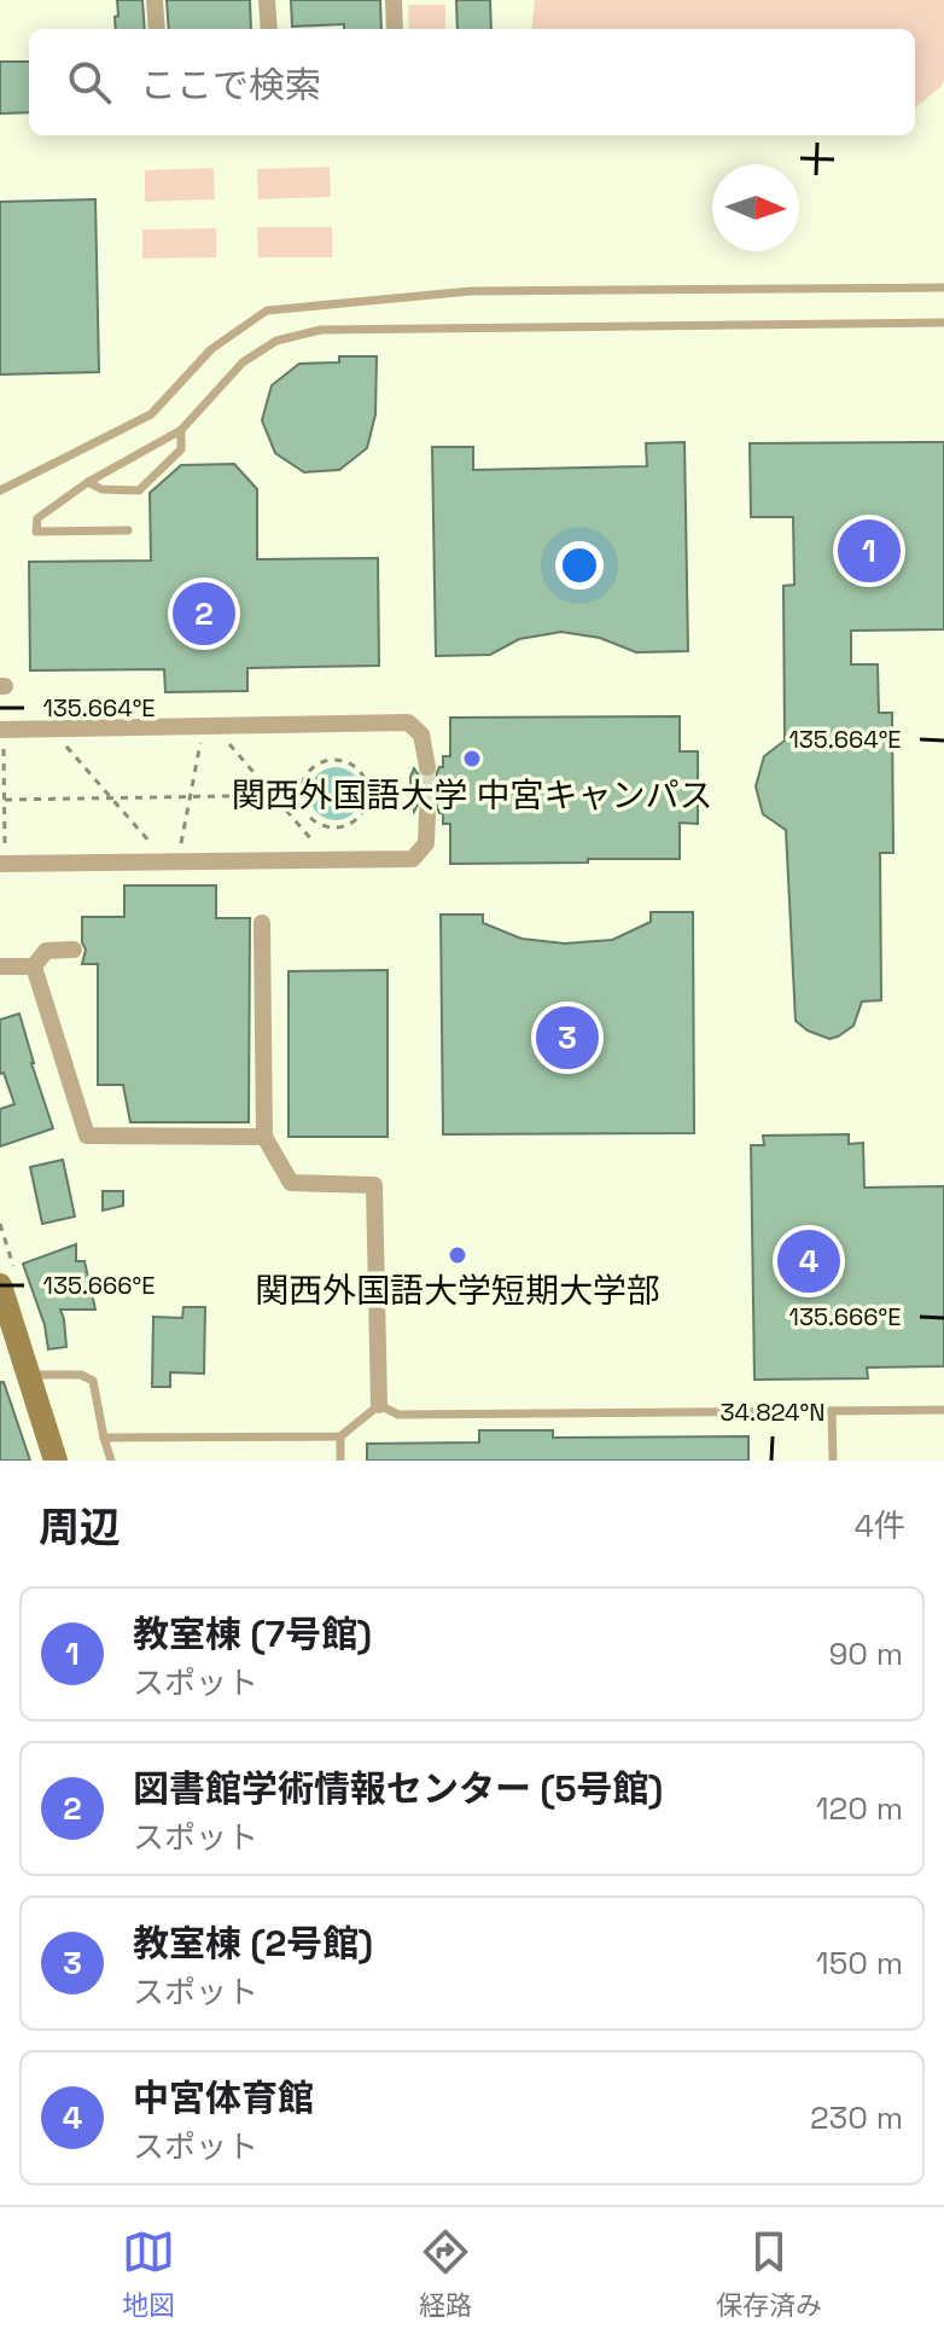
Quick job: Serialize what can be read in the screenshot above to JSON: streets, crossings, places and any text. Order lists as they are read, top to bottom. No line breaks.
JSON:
{"places":["関西外国語大学 中宮キャンパス","関西外国語大学短期大学部"],"north":"right","page":{"search":"ここで検索","pins":["1","2","3","4"],"heading":["周辺","4件"],"list":[{"mark":"1","name":"教室棟 (7号館)","note":"スポット","value":"90 m"},{"mark":"2","name":"図書館学術情報センター (5号館)","note":"スポット","value":"120 m"},{"mark":"3","name":"教室棟 (2号館)","note":"スポット","value":"150 m"},{"mark":"4","name":"中宮体育館","note":"スポット","value":"230 m"}],"nav":["地図","経路","保存済み"]},"coordinates":["135.664°E","135.666°E","34.824°N"]}
